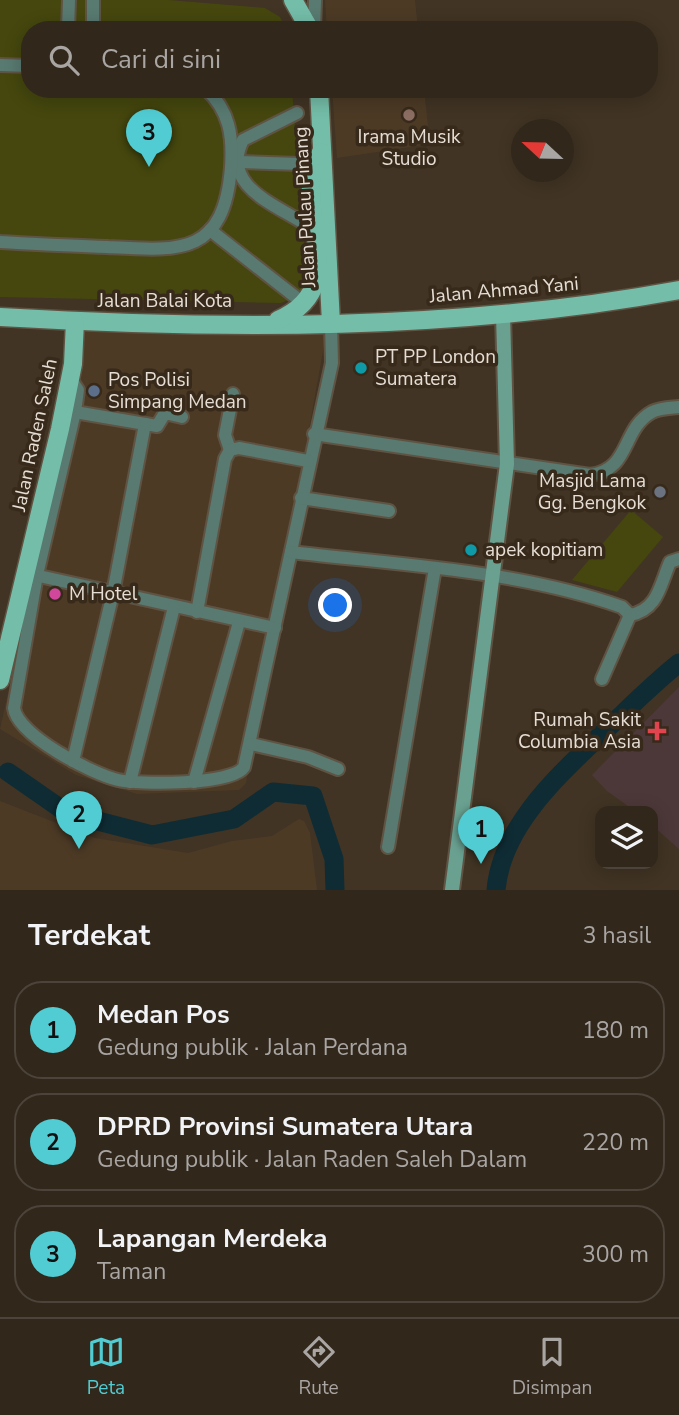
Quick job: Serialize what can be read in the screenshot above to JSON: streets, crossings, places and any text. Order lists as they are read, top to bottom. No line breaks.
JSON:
{"streets":{"main road":["Jalan Pulau Pinang","Jalan Ahmad Yani","Jalan Balai Kota","Jalan Raden Saleh"]},"crossings":[["Jalan Pulau Pinang","Jalan Ahmad Yani"],["Jalan Pulau Pinang","Jalan Balai Kota"],["Jalan Ahmad Yani","Jalan Balai Kota"],["Jalan Balai Kota","Jalan Raden Saleh"]],"places":{"other":["Irama Musik Studio","PT PP London Sumatera","Pos Polisi Simpang Medan","Masjid Lama Gg. Bengkok","apek kopitiam","M Hotel"],"health":["Rumah Sakit Columbia Asia"]},"north":"left","page":{"search":"Cari di sini","pins":["3","2","1"],"heading":["Terdekat","3 hasil"],"list":[{"mark":"1","name":"Medan Pos","note":"Gedung publik · Jalan Perdana","value":"180 m"},{"mark":"2","name":"DPRD Provinsi Sumatera Utara","note":"Gedung publik · Jalan Raden Saleh Dalam","value":"220 m"},{"mark":"3","name":"Lapangan Merdeka","note":"Taman","value":"300 m"}],"nav":["Peta","Rute","Disimpan"]}}
